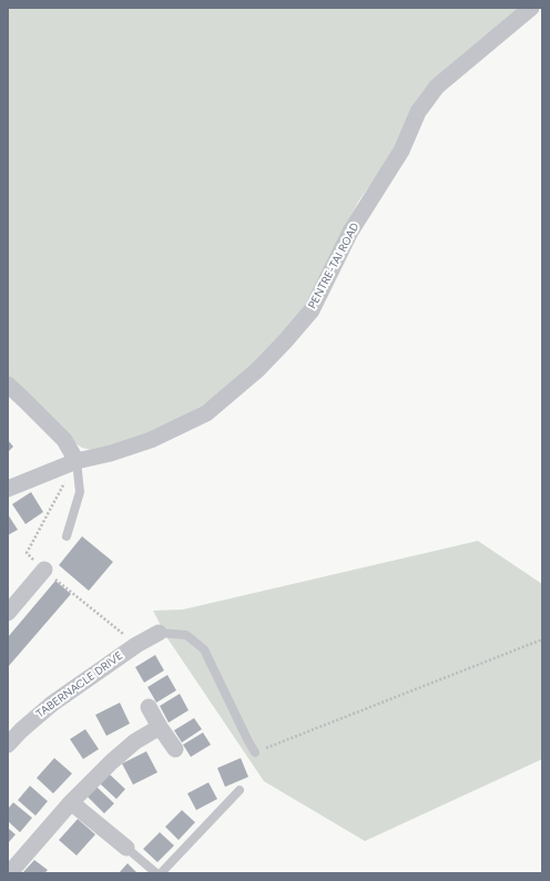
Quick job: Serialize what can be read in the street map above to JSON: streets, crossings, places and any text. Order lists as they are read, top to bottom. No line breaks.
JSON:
{"streets":{"street":["PENTRE-TAI ROAD","TABERNACLE DRIVE"]}}
